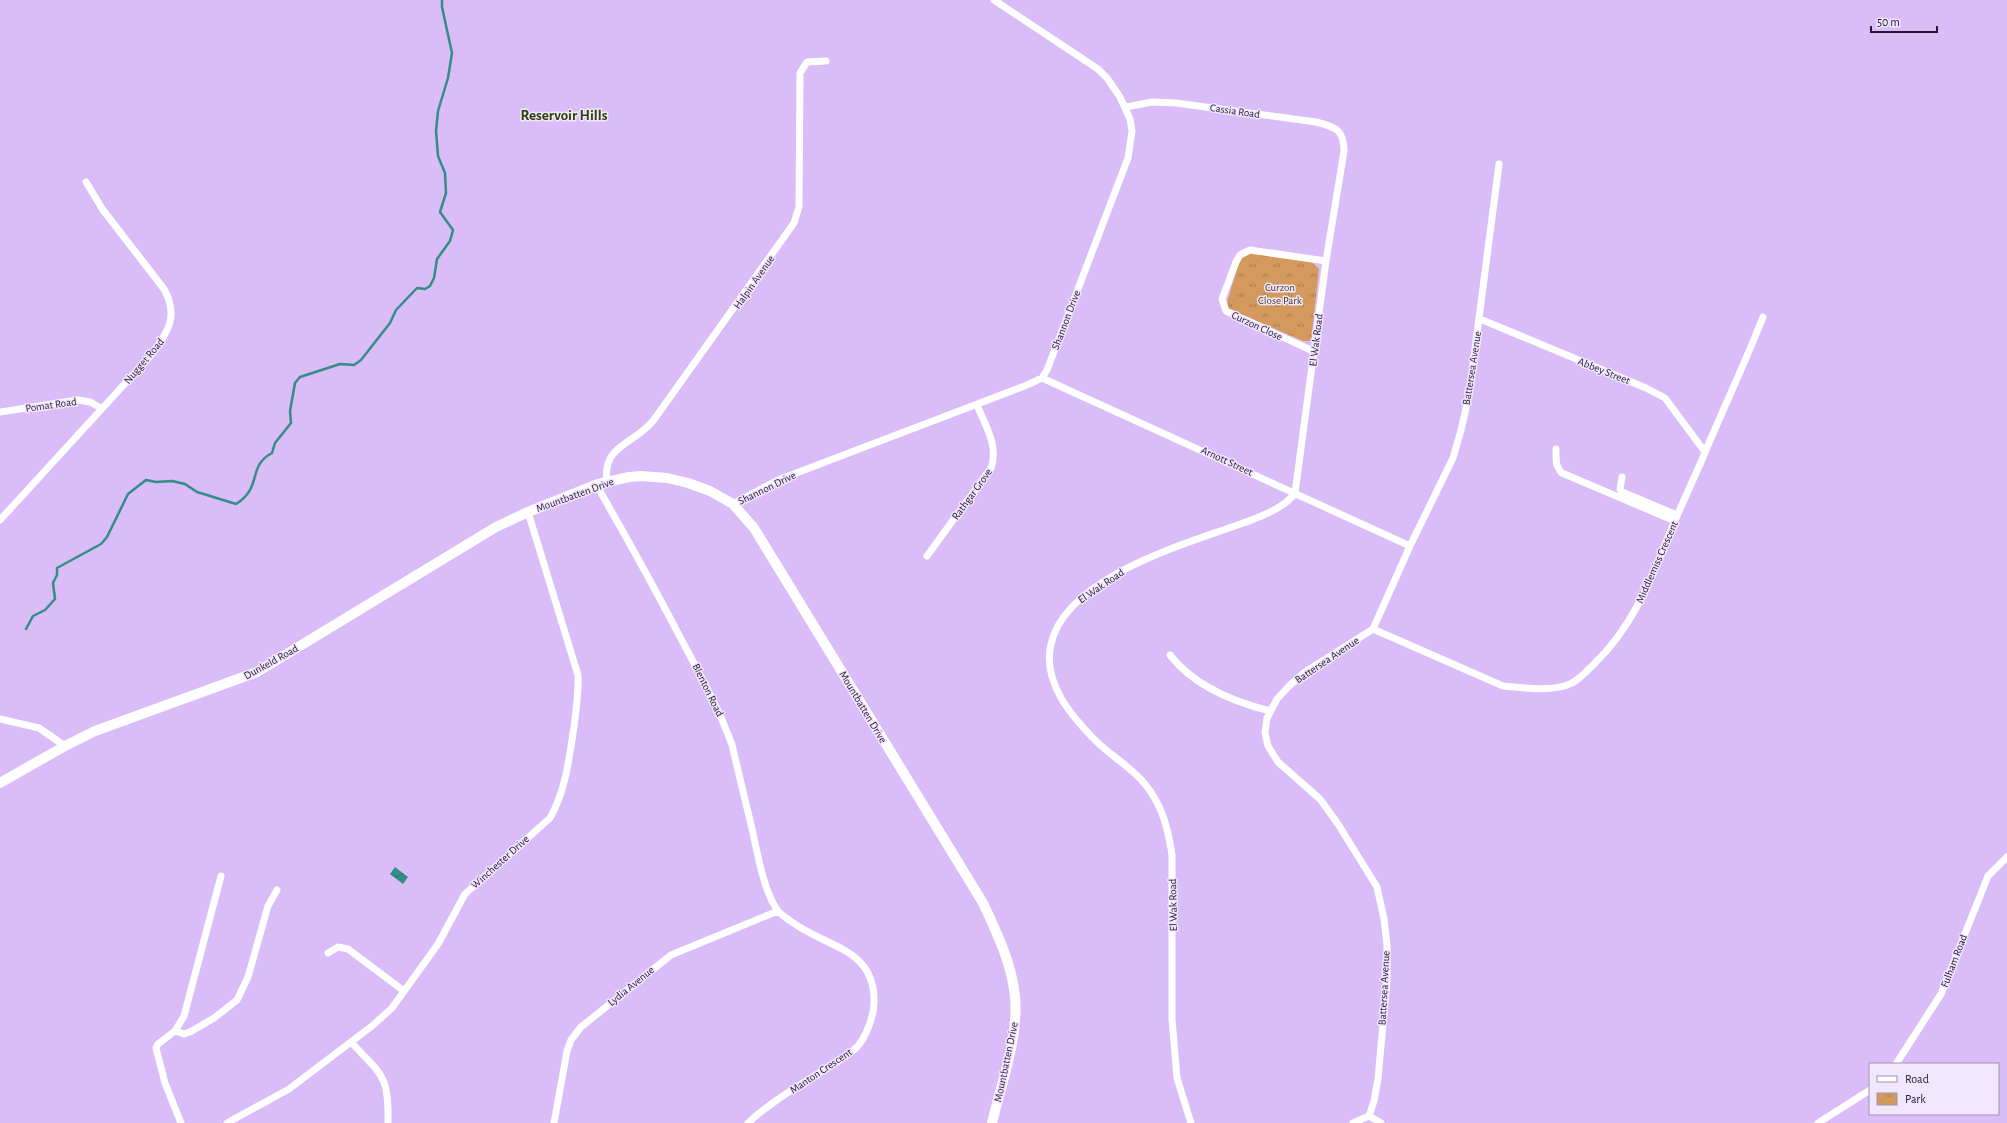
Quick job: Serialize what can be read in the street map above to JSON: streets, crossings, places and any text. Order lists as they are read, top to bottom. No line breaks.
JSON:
{"streets":{"main road":["Mountbatten Drive","Dunkeld Road"],"street":["Cassia Road","Halpin Avenue","Shannon Drive","Curzon Close","El Wak Road","Nugget Road","Battersea Avenue","Abbey Street","Pomat Road","Arnott Street","Rathgar Grove","Middlemiss Crescent","Blenton Road","Winchester Drive","Fulham Road","Lydia Avenue","Manton Crescent"]},"crossings":[["Cassia Road","Shannon Drive"],["Cassia Road","El Wak Road"],["Halpin Avenue","Mountbatten Drive"],["Halpin Avenue","Blenton Road"],["Shannon Drive","Arnott Street"],["Shannon Drive","Rathgar Grove"],["Shannon Drive","Mountbatten Drive"],["Curzon Close","El Wak Road"],["El Wak Road","Arnott Street"],["Nugget Road","Pomat Road"],["Battersea Avenue","Abbey Street"],["Battersea Avenue","Arnott Street"],["Battersea Avenue","Middlemiss Crescent"],["Abbey Street","Middlemiss Crescent"],["Mountbatten Drive","Dunkeld Road"],["Mountbatten Drive","Blenton Road"],["Mountbatten Drive","Winchester Drive"],["Dunkeld Road","Winchester Drive"],["Blenton Road","Lydia Avenue"],["Blenton Road","Manton Crescent"],["Lydia Avenue","Manton Crescent"]],"districts":["Reservoir Hills"],"parks":["Curzon Close Park"],"legend":["Road","Park"],"scale_bar":"50 m"}
